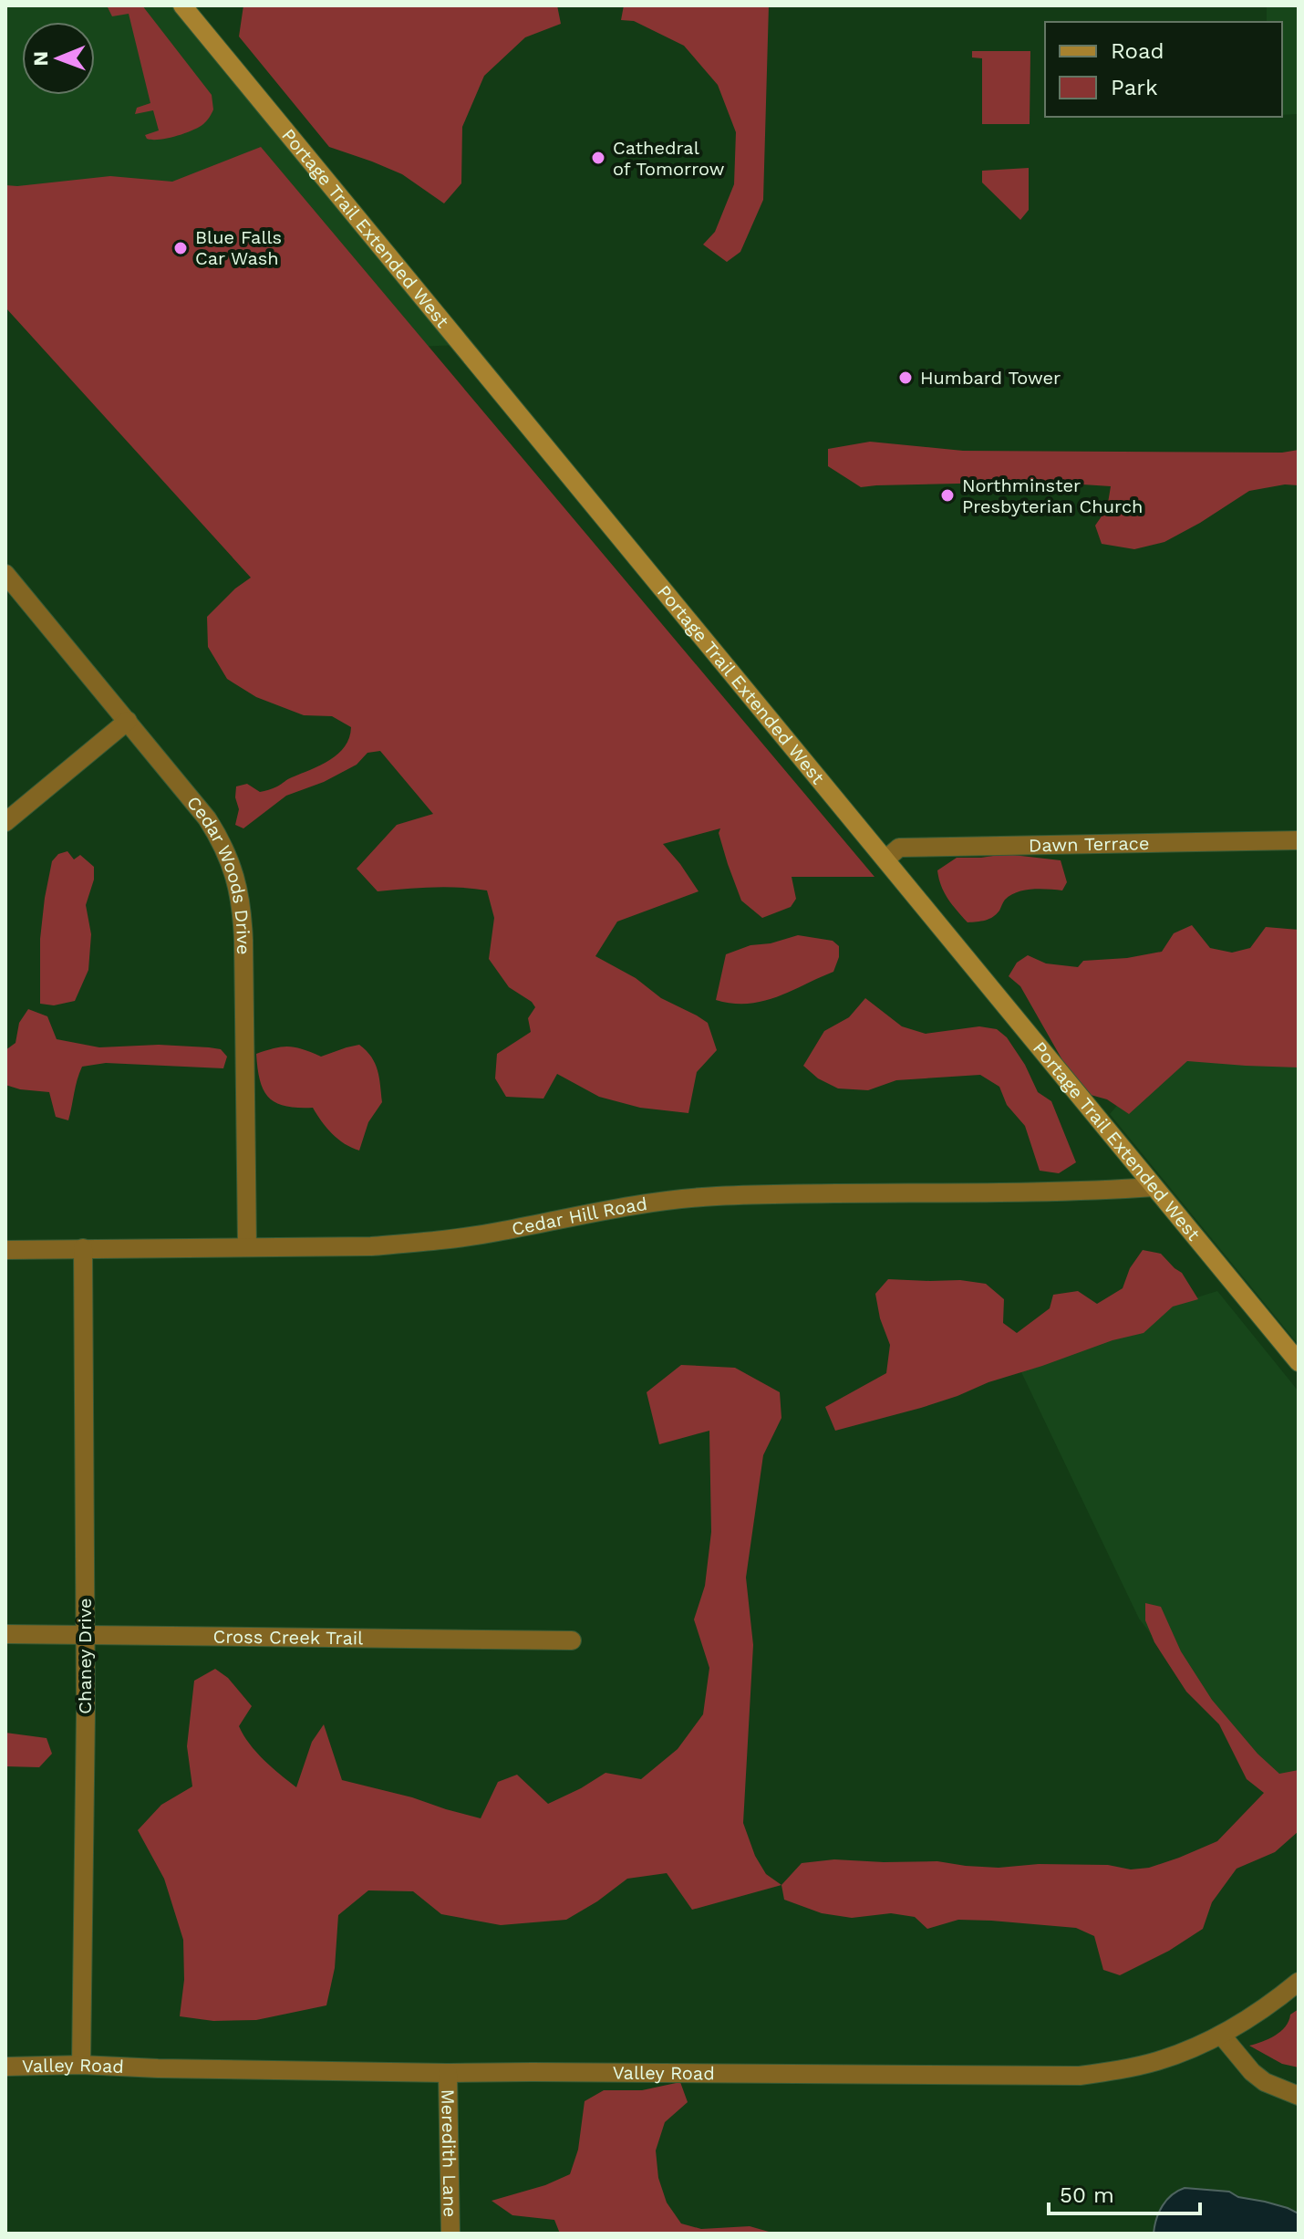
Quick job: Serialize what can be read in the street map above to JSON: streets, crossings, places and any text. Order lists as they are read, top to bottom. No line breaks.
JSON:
{"streets":{"main road":["Portage Trail Extended West"],"street":["Dawn Terrace","Cedar Woods Drive","Cedar Hill Road","Cross Creek Trail","Chaney Drive","Valley Road","Meredith Lane"]},"crossings":[["Portage Trail Extended West","Dawn Terrace"],["Portage Trail Extended West","Cedar Hill Road"],["Cedar Woods Drive","Cedar Hill Road"],["Cedar Hill Road","Chaney Drive"],["Cross Creek Trail","Chaney Drive"],["Chaney Drive","Valley Road"],["Valley Road","Meredith Lane"]],"places":["Cathedral of Tomorrow","Blue Falls Car Wash","Humbard Tower","Northminster Presbyterian Church"],"legend":["Road","Park"],"scale_bar":"50 m","north":"left"}
